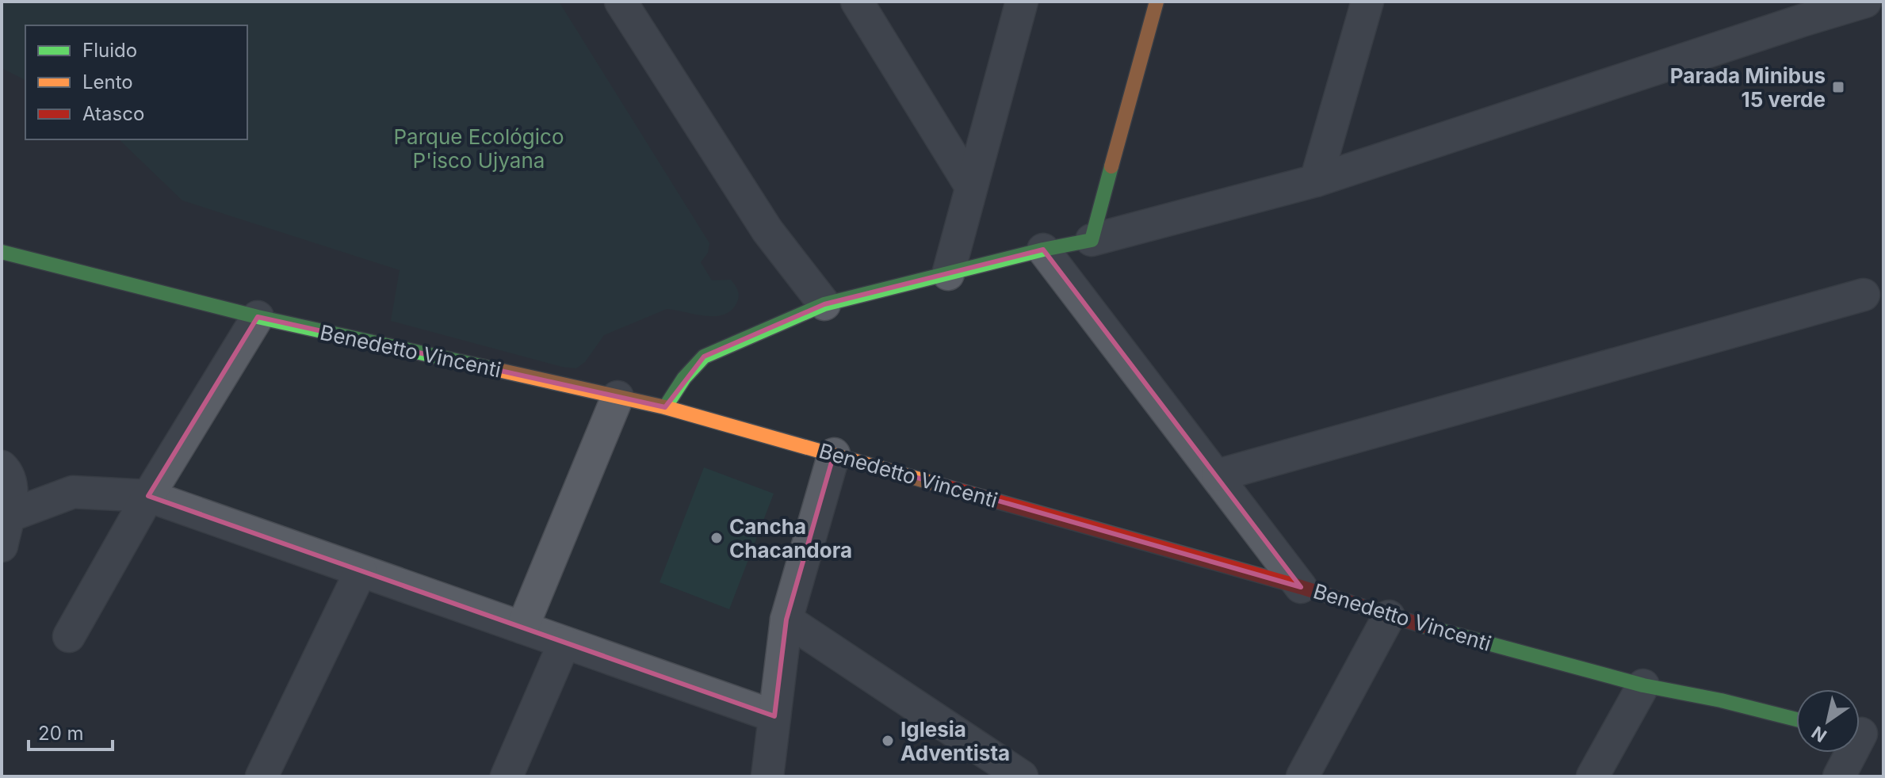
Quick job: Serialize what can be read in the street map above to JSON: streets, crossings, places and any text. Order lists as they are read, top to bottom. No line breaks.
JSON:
{"streets":{"street":["Benedetto Vincenti"]},"parks":["Parque Ecológico P'isco Ujyana"],"places":{"transit":["Parada Minibus 15 verde"],"other":["Cancha Chacandora","Iglesia Adventista"]},"legend":["Fluido","Lento","Atasco"],"scale_bar":"20 m","north":"bottom left"}
